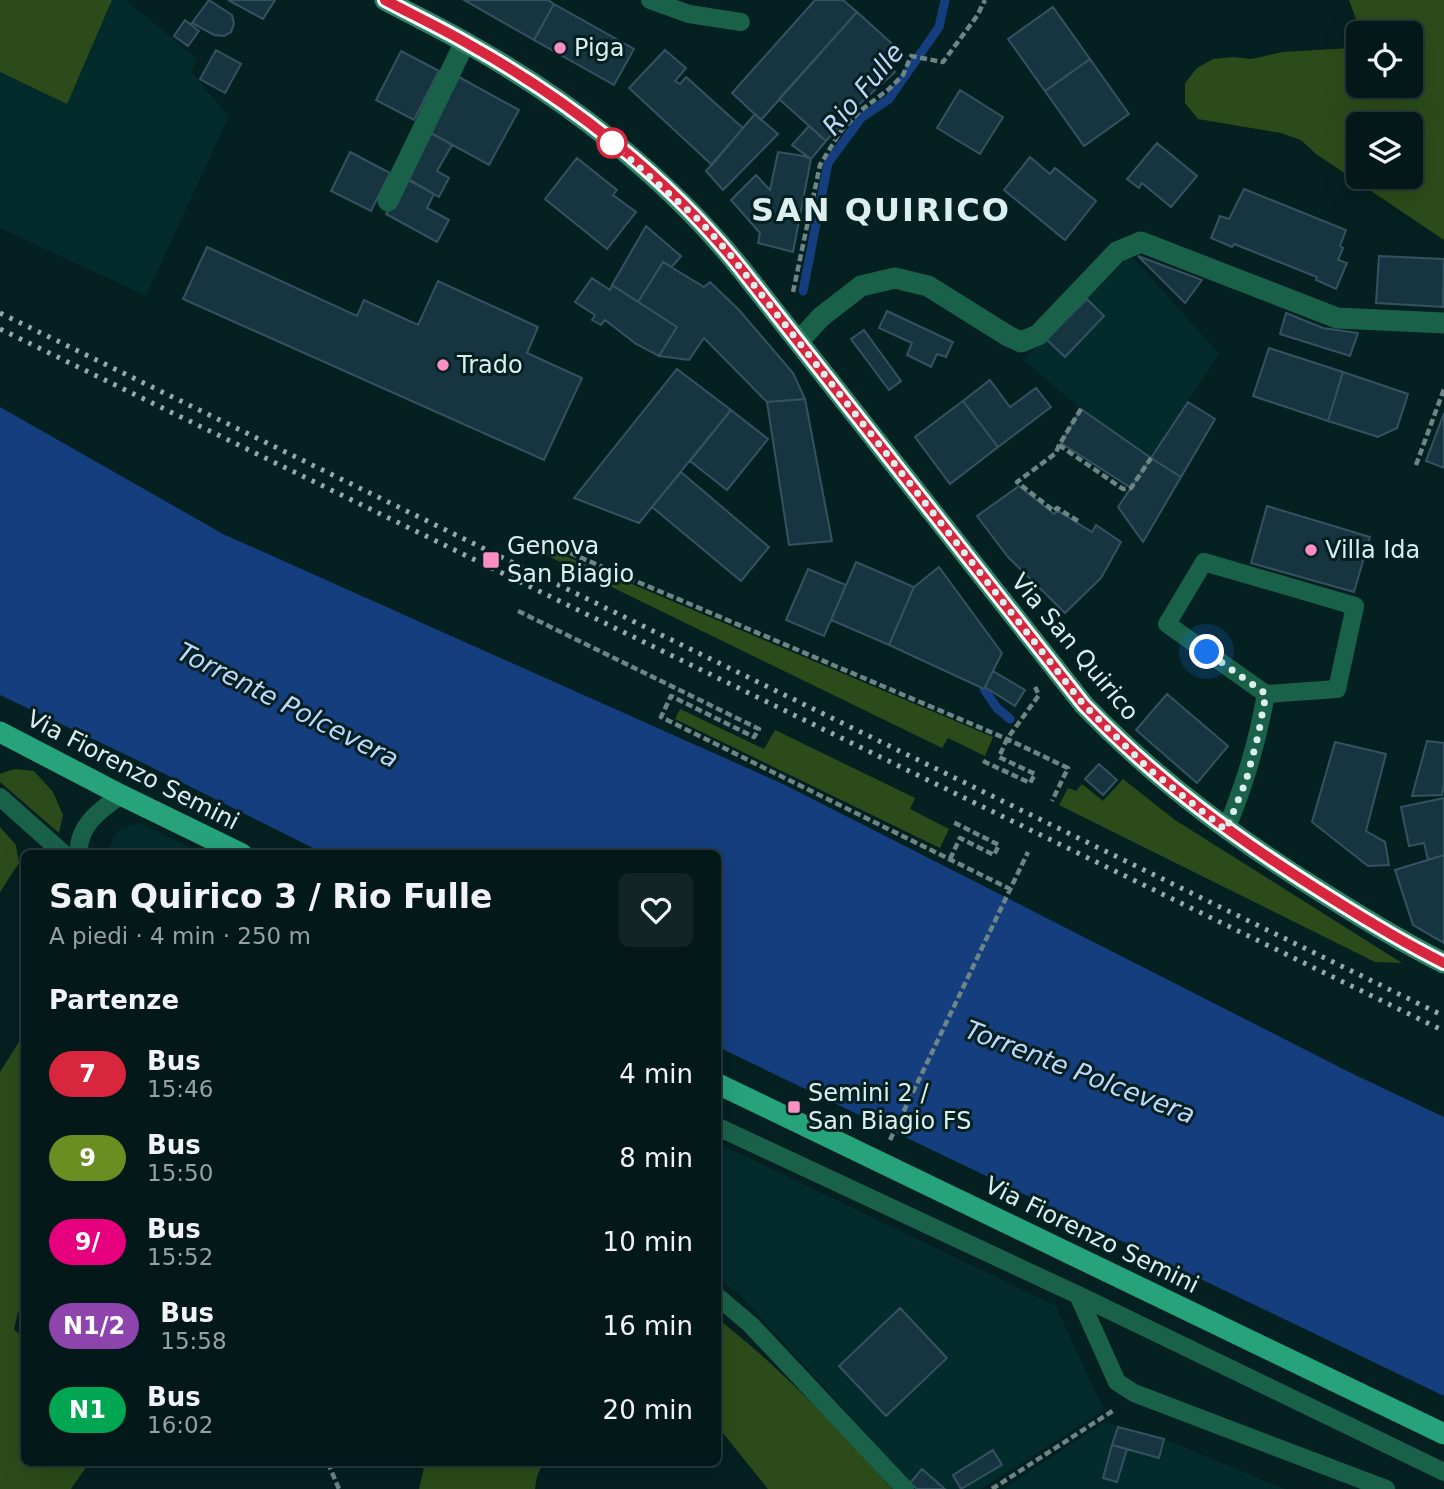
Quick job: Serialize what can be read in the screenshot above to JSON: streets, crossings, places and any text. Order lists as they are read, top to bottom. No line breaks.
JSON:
{"streets":{"main road":["Via San Quirico","Via Fiorenzo Semini"]},"districts":["SAN QUIRICO"],"water":["Rio Fulle","Torrente Polcevera"],"places":{"other":["Piga","Trado","Villa Ida"],"transit":["Genova San Biagio","Semini 2 / San Biagio FS"]},"lines":["bus line 7"],"page":{"heading":[["San Quirico 3 / Rio Fulle","A piedi · 4 min · 250 m"],"Partenze"],"list":[{"mark":"7","name":"Bus","note":"15:46","value":"4 min"},{"mark":"9","name":"Bus","note":"15:50","value":"8 min"},{"mark":"9/","name":"Bus","note":"15:52","value":"10 min"},{"mark":"N1/2","name":"Bus","note":"15:58","value":"16 min"},{"mark":"N1","name":"Bus","note":"16:02","value":"20 min"}]}}
